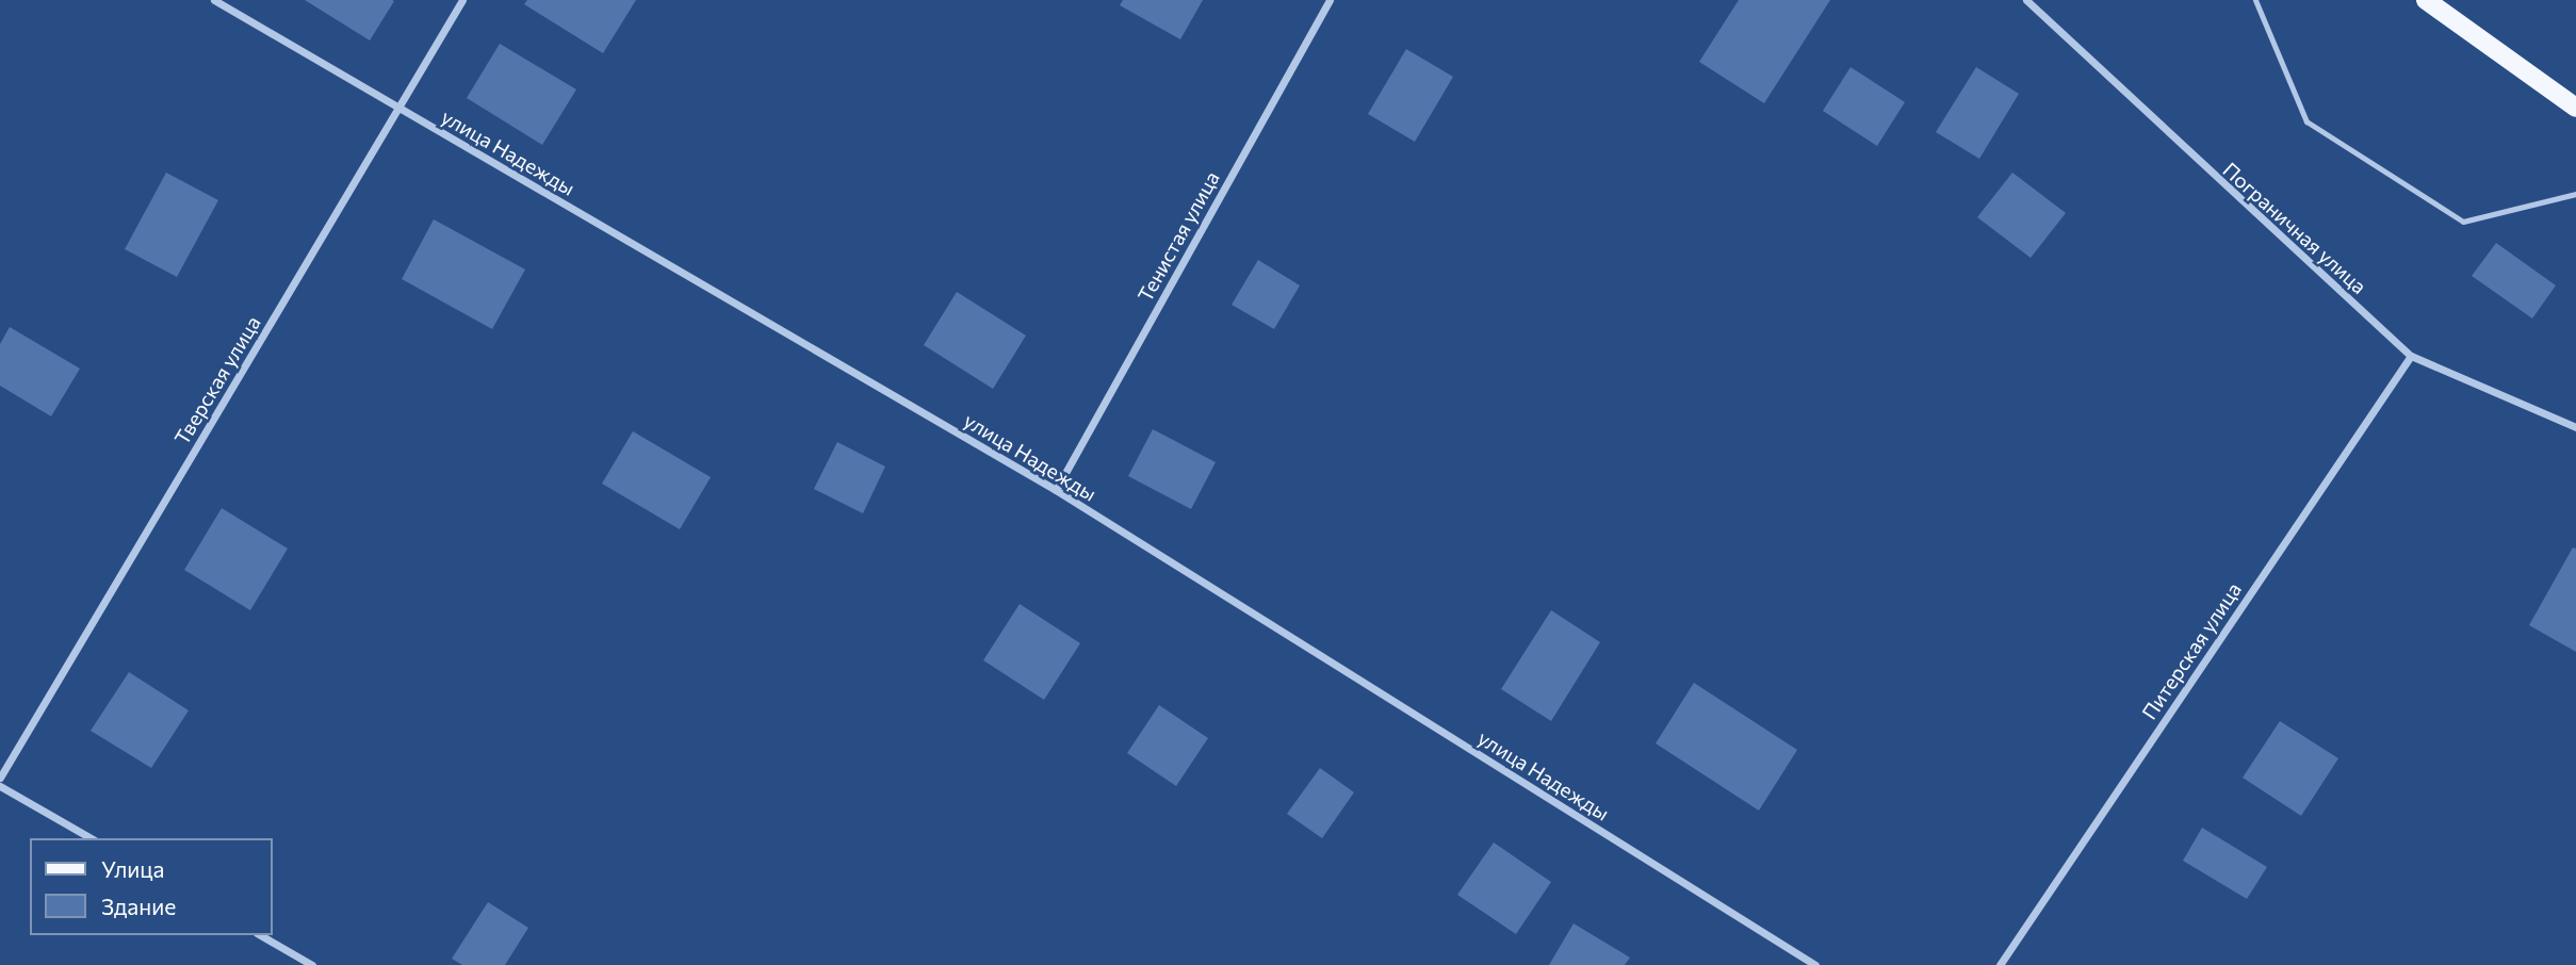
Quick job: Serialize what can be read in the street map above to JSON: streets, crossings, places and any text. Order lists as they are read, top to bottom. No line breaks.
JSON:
{"streets":{"street":["улица Надежды","Пограничная улица","Тенистая улица","Тверская улица","Питерская улица"]},"crossings":[["улица Надежды","Тенистая улица"],["улица Надежды","Тверская улица"],["Пограничная улица","Питерская улица"]],"legend":["Улица","Здание"]}
